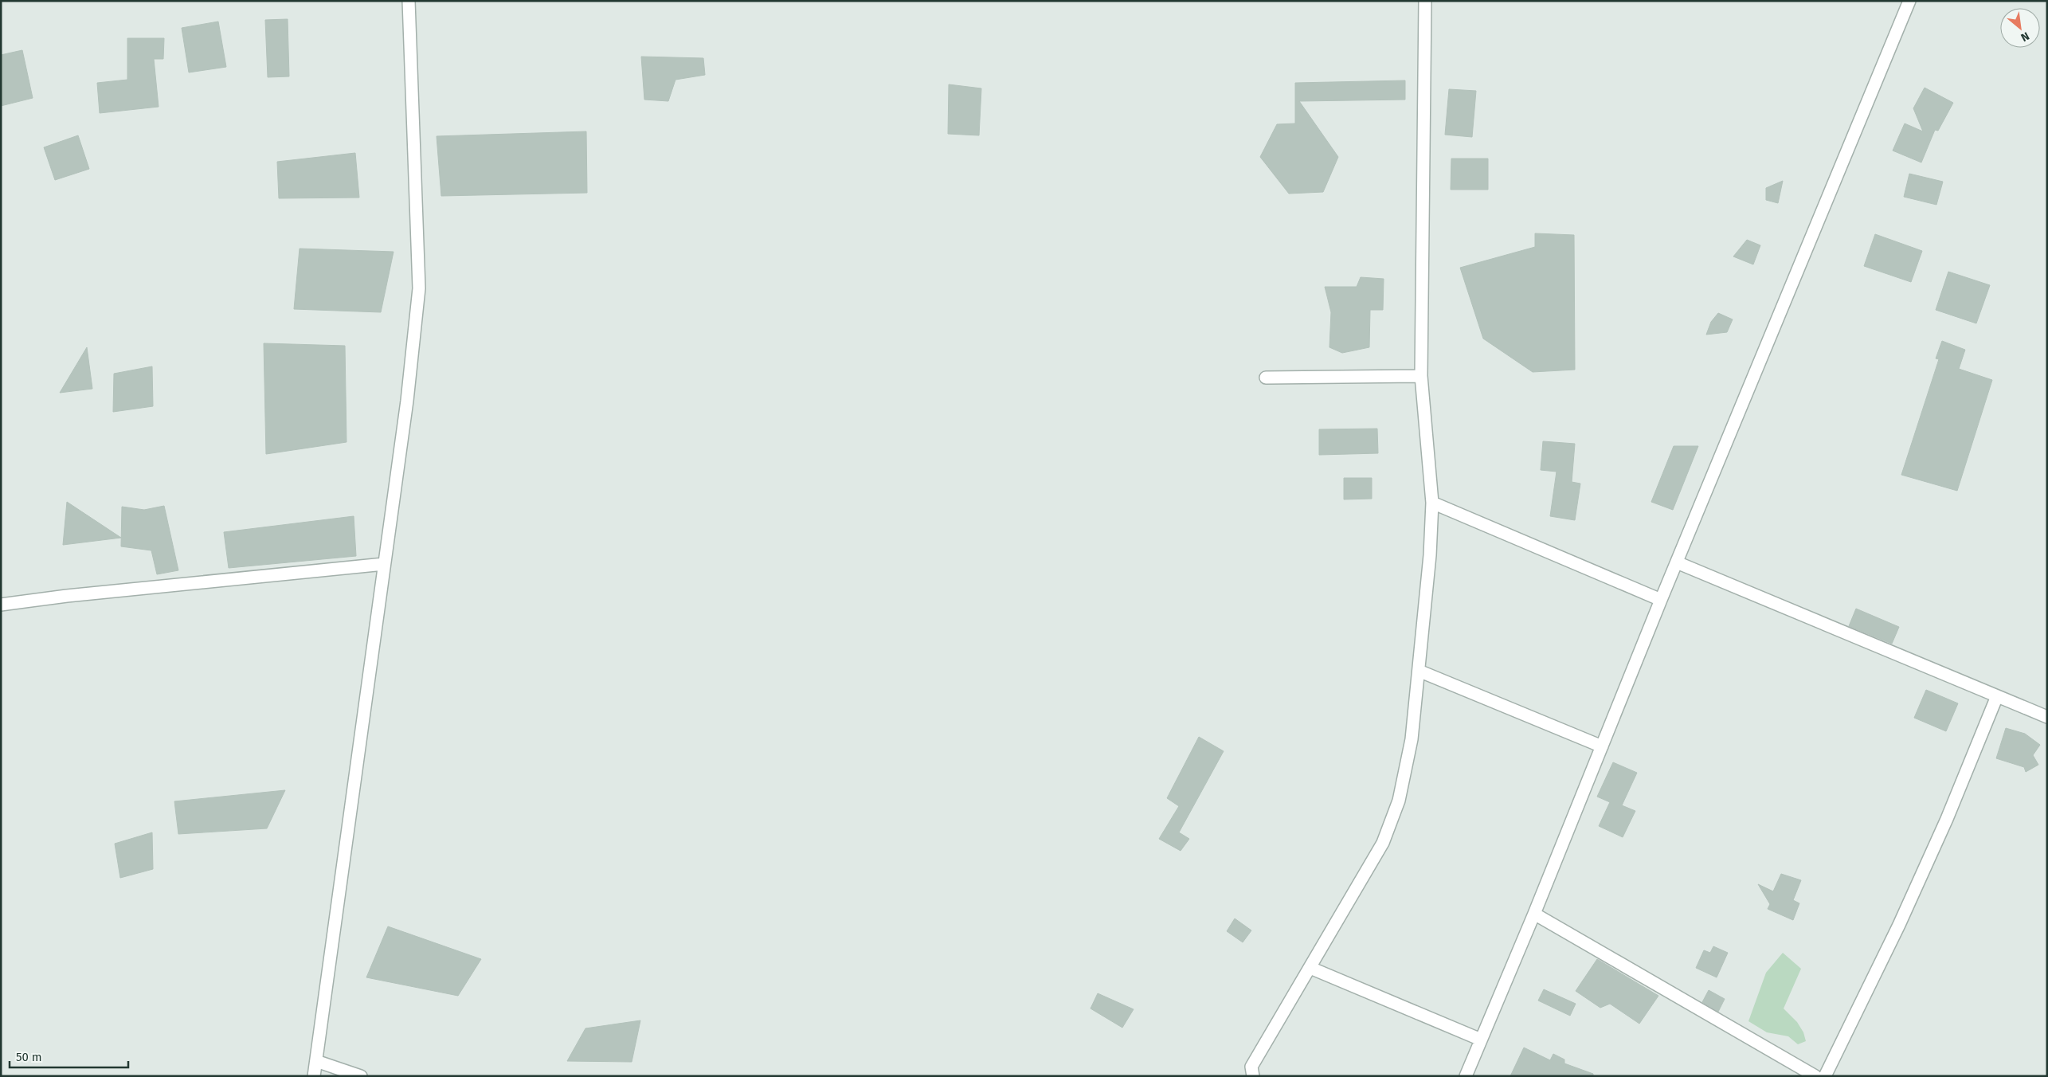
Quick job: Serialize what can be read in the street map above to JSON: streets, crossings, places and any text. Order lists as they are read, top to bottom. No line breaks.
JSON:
{"scale_bar":"50 m","north":"bottom right"}
